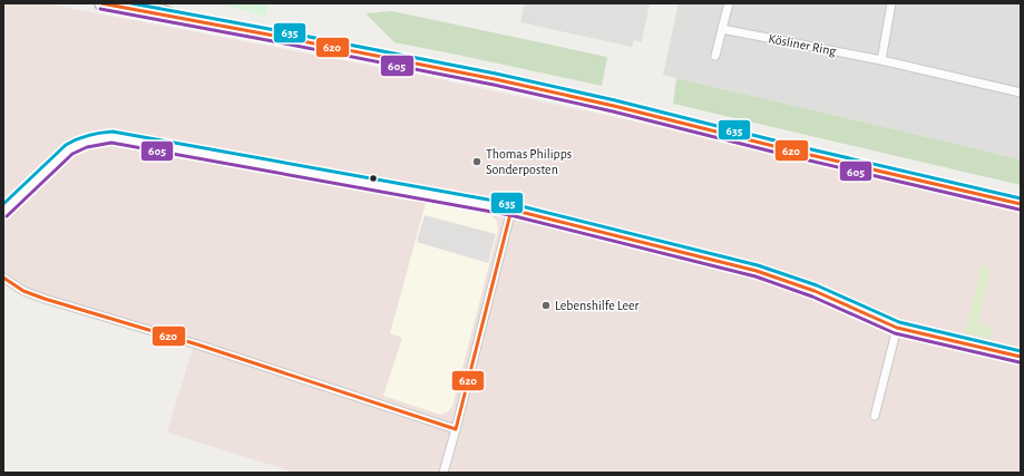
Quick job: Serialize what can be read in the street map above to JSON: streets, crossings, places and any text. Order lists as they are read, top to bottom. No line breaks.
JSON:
{"streets":{"street":["Kösliner Ring"]},"places":["Thomas Philipps Sonderposten","Lebenshilfe Leer"],"lines":["transit line 620","transit line 635","transit line 605"]}
